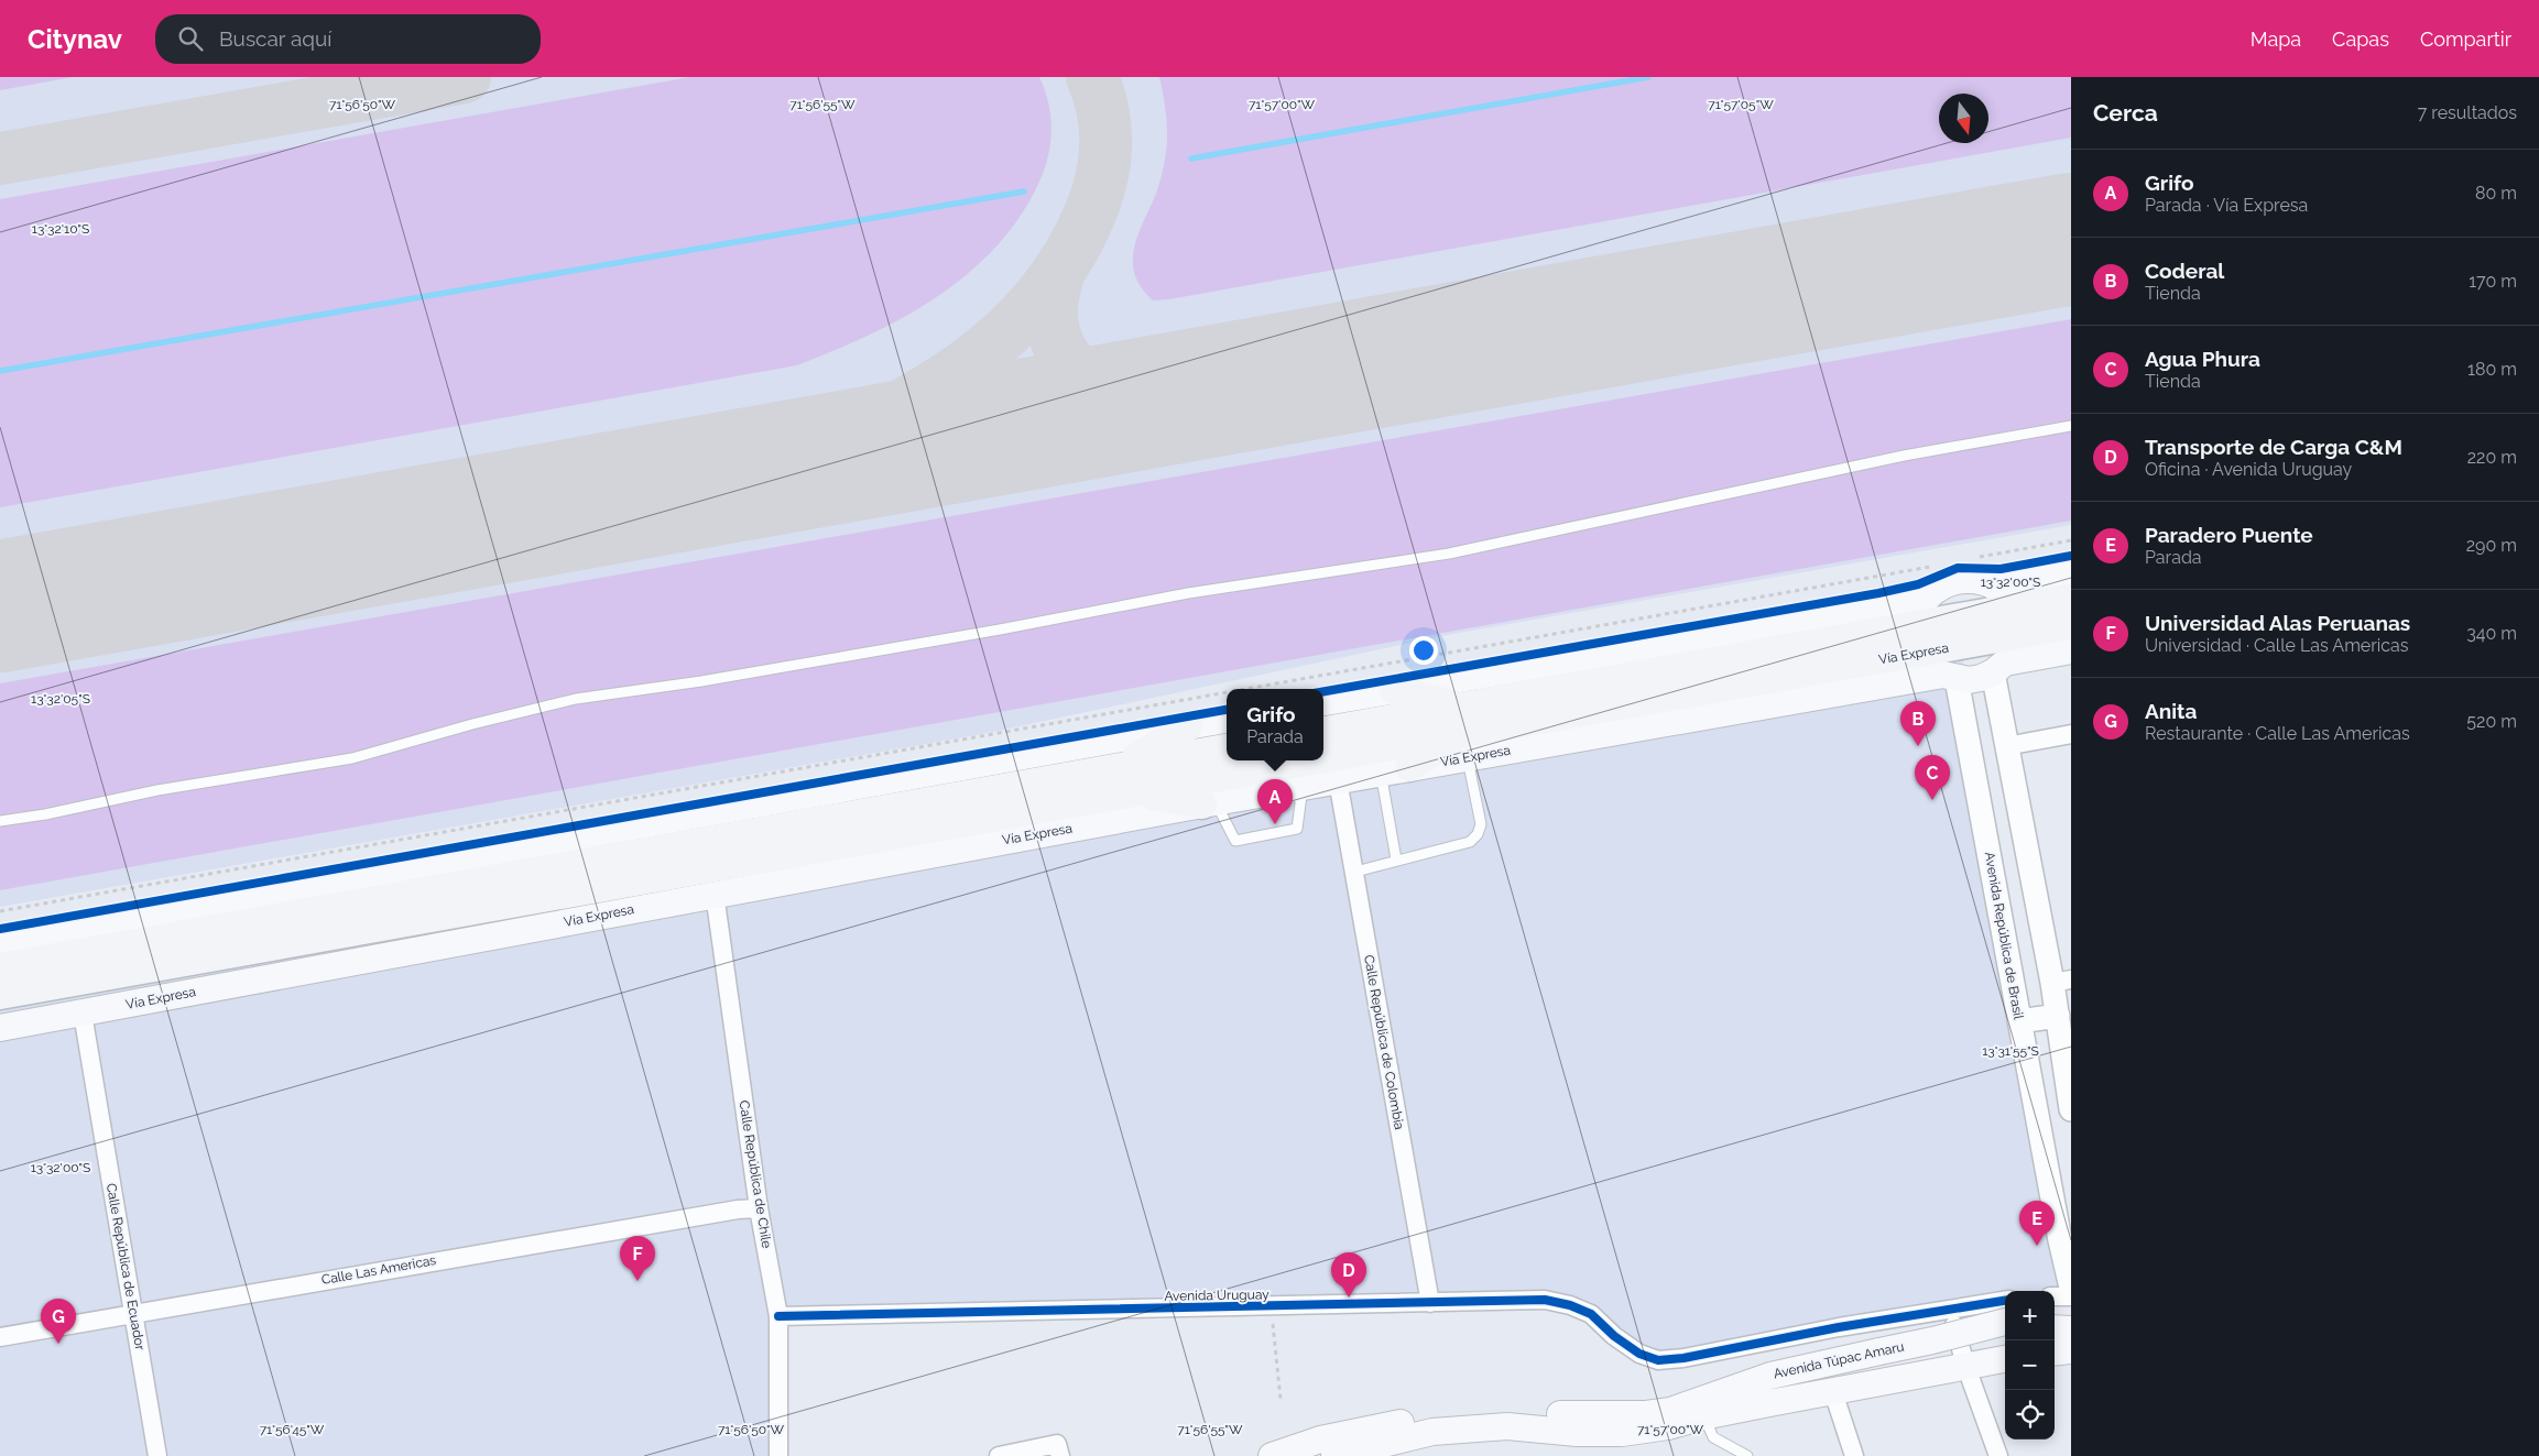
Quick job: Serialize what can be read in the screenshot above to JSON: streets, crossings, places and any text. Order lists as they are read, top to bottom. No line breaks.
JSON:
{"streets":{"main road":["Vía Expresa","Avenida Túpac Amaru"],"street":["Avenida República de Brasil","Calle República de Colombia","Calle República de Chile","Calle República de Ecuador","Calle Las Americas","Avenida Uruguay"]},"crossings":[["Vía Expresa","Avenida República de Brasil"],["Vía Expresa","Calle República de Colombia"],["Vía Expresa","Calle República de Chile"],["Vía Expresa","Calle República de Ecuador"],["Calle República de Colombia","Avenida Uruguay"],["Calle República de Chile","Calle Las Americas"],["Calle República de Chile","Avenida Uruguay"],["Calle República de Ecuador","Calle Las Americas"]],"north":"bottom","page":{"header":"Citynav","search":"Buscar aquí","nav":["Mapa","Capas","Compartir"],"heading":["Cerca","7 resultados"],"list":[{"mark":"A","name":"Grifo","note":"Parada · Vía Expresa","value":"80 m"},{"mark":"B","name":"Coderal","note":"Tienda","value":"170 m"},{"mark":"C","name":"Agua Phura","note":"Tienda","value":"180 m"},{"mark":"D","name":"Transporte de Carga C&M","note":"Oficina · Avenida Uruguay","value":"220 m"},{"mark":"E","name":"Paradero Puente","note":"Parada","value":"290 m"},{"mark":"F","name":"Universidad Alas Peruanas","note":"Universidad · Calle Las Americas","value":"340 m"},{"mark":"G","name":"Anita","note":"Restaurante · Calle Las Americas","value":"520 m"}],"popup":["Grifo","Parada"],"pins":["B","C","A","E","F","D","G"],"map_buttons":["+","−"]},"coordinates":["71°56'50\"W","71°56'55\"W","71°57'00\"W","71°57'05\"W","13°32'10\"S","13°32'00\"S","13°32'05\"S","13°31'55\"S","71°56'45\"W"]}
